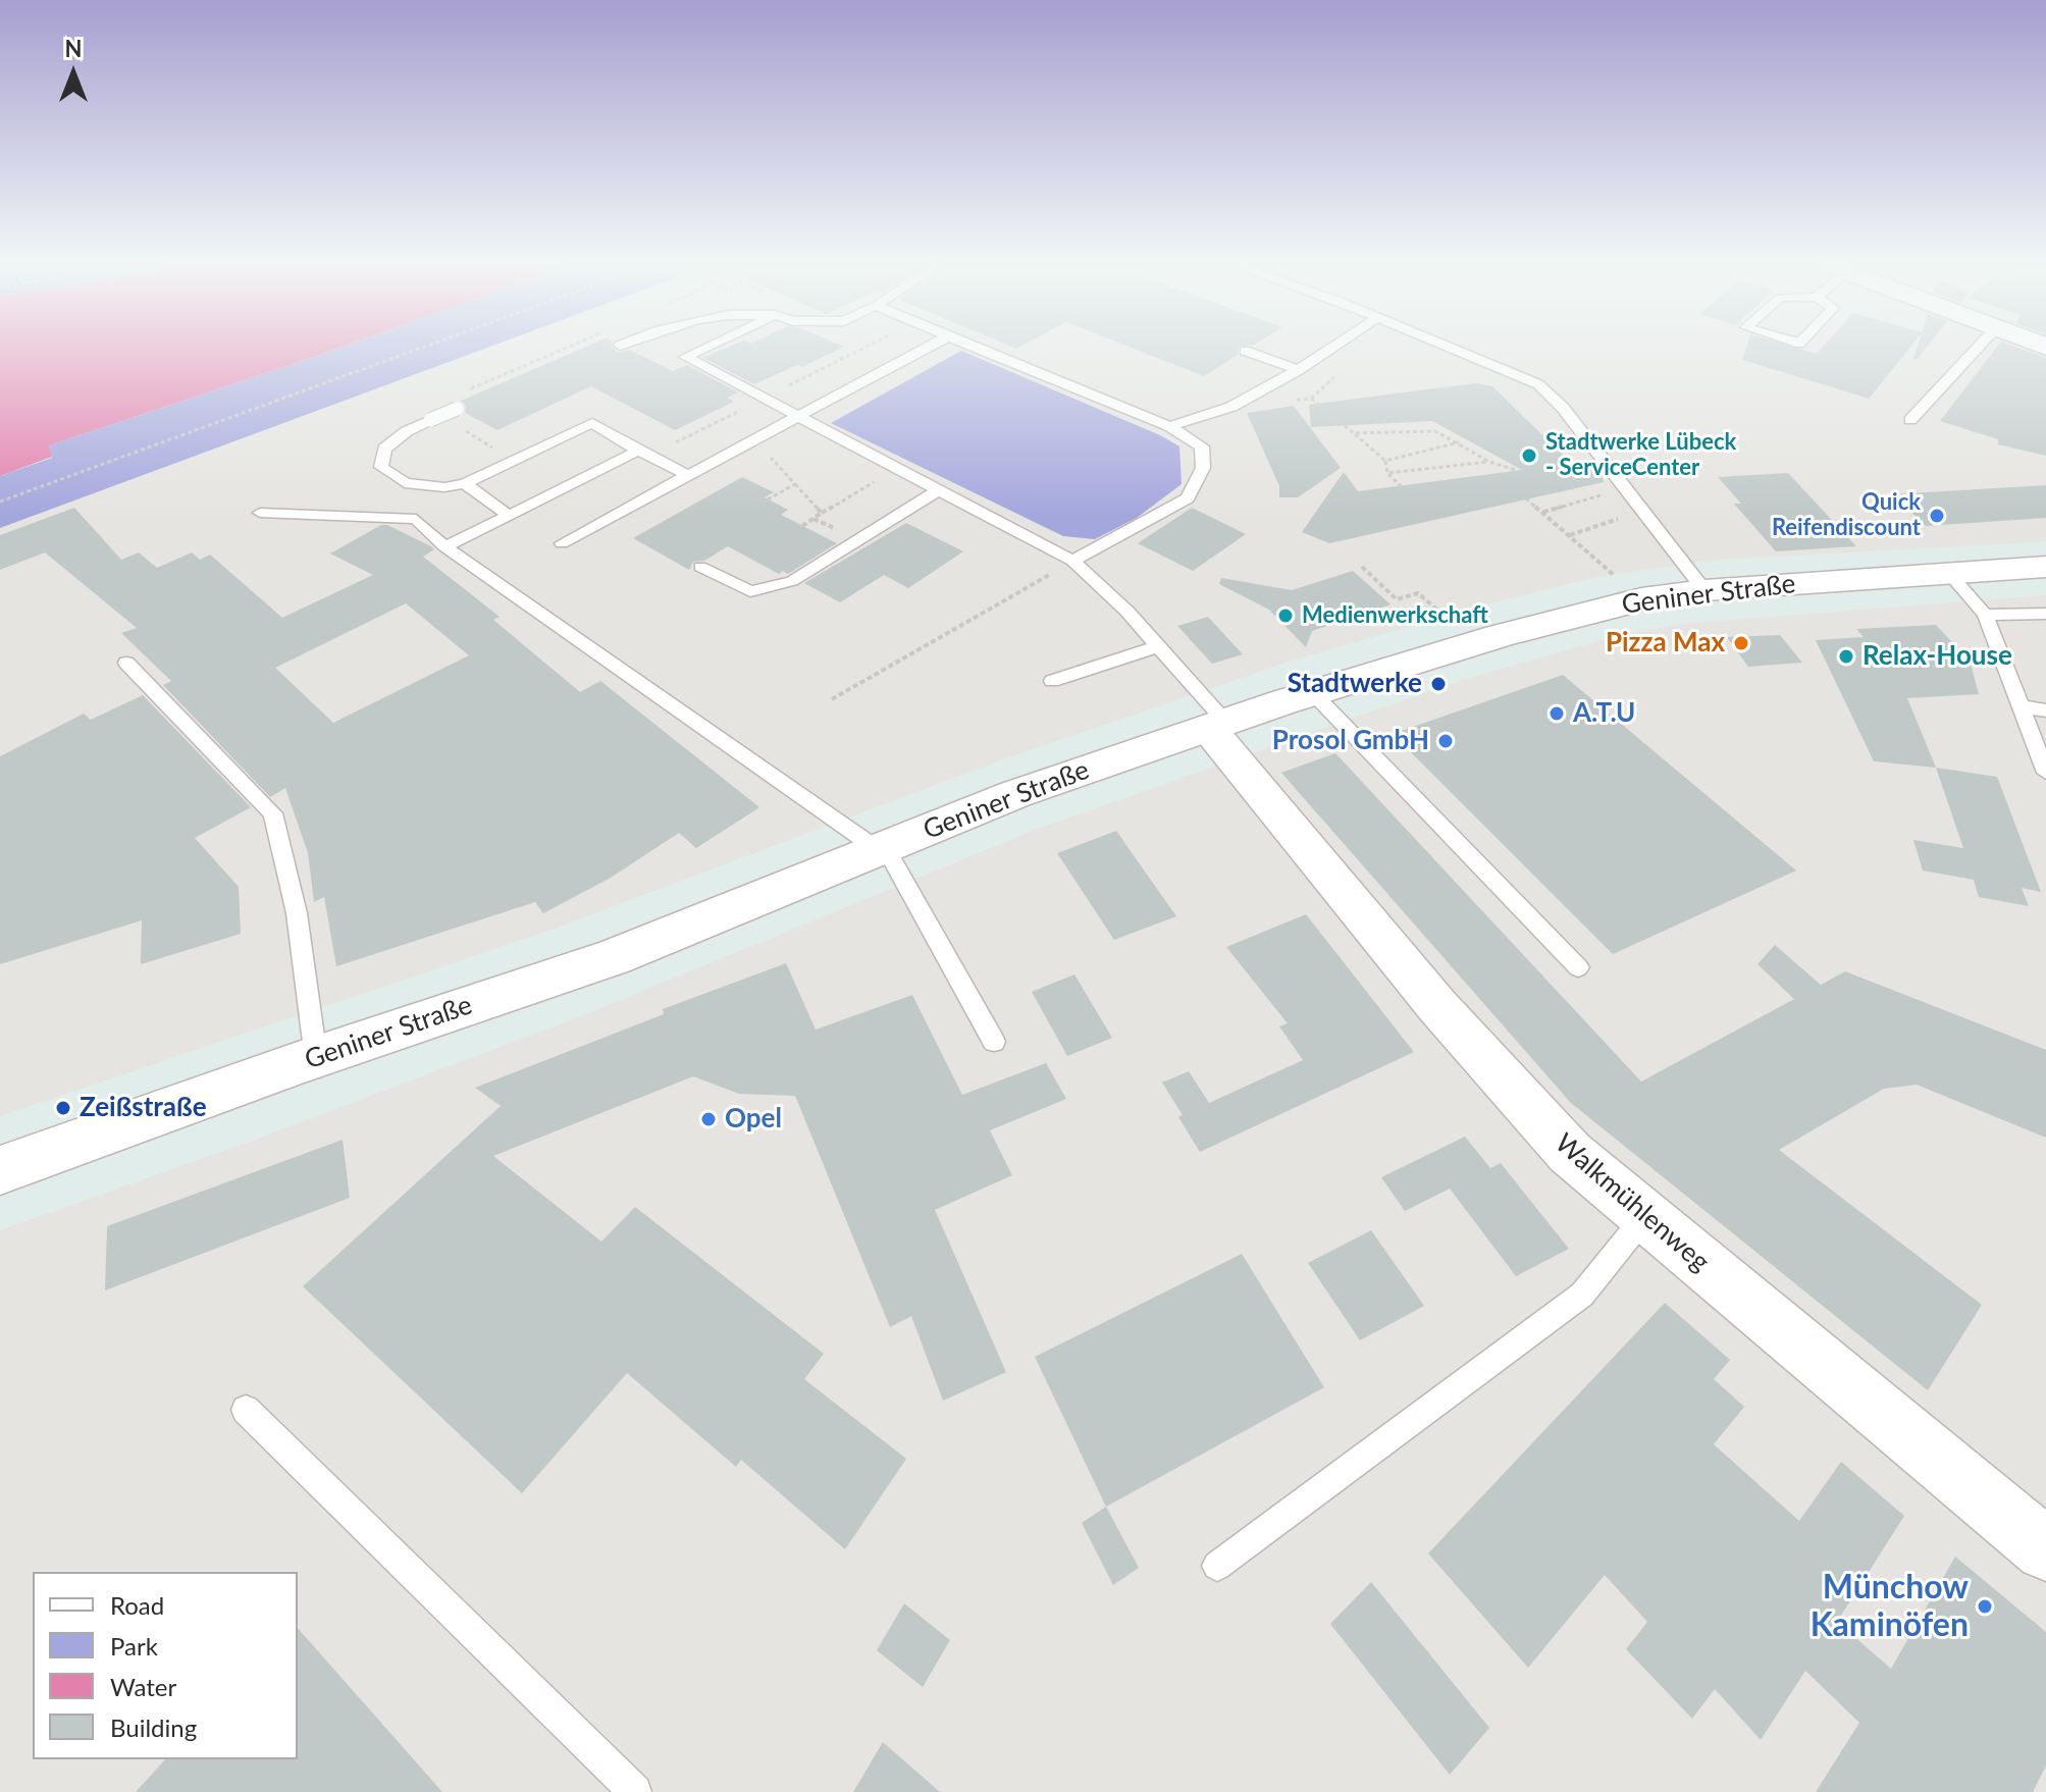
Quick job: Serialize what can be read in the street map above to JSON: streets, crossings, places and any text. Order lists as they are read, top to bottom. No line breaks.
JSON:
{"streets":{"main road":["Geniner Straße"],"street":["Walkmühlenweg"]},"crossings":[["Geniner Straße","Walkmühlenweg"]],"places":["Stadtwerke Lübeck - ServiceCenter","Quick Reifendiscount","Medienwerkschaft","Pizza Max","Relax-House","Stadtwerke","A.T.U","Prosol GmbH","Zeißstraße","Opel","Münchow Kaminöfen"],"legend":["Road","Park","Water","Building"],"north":"top"}
